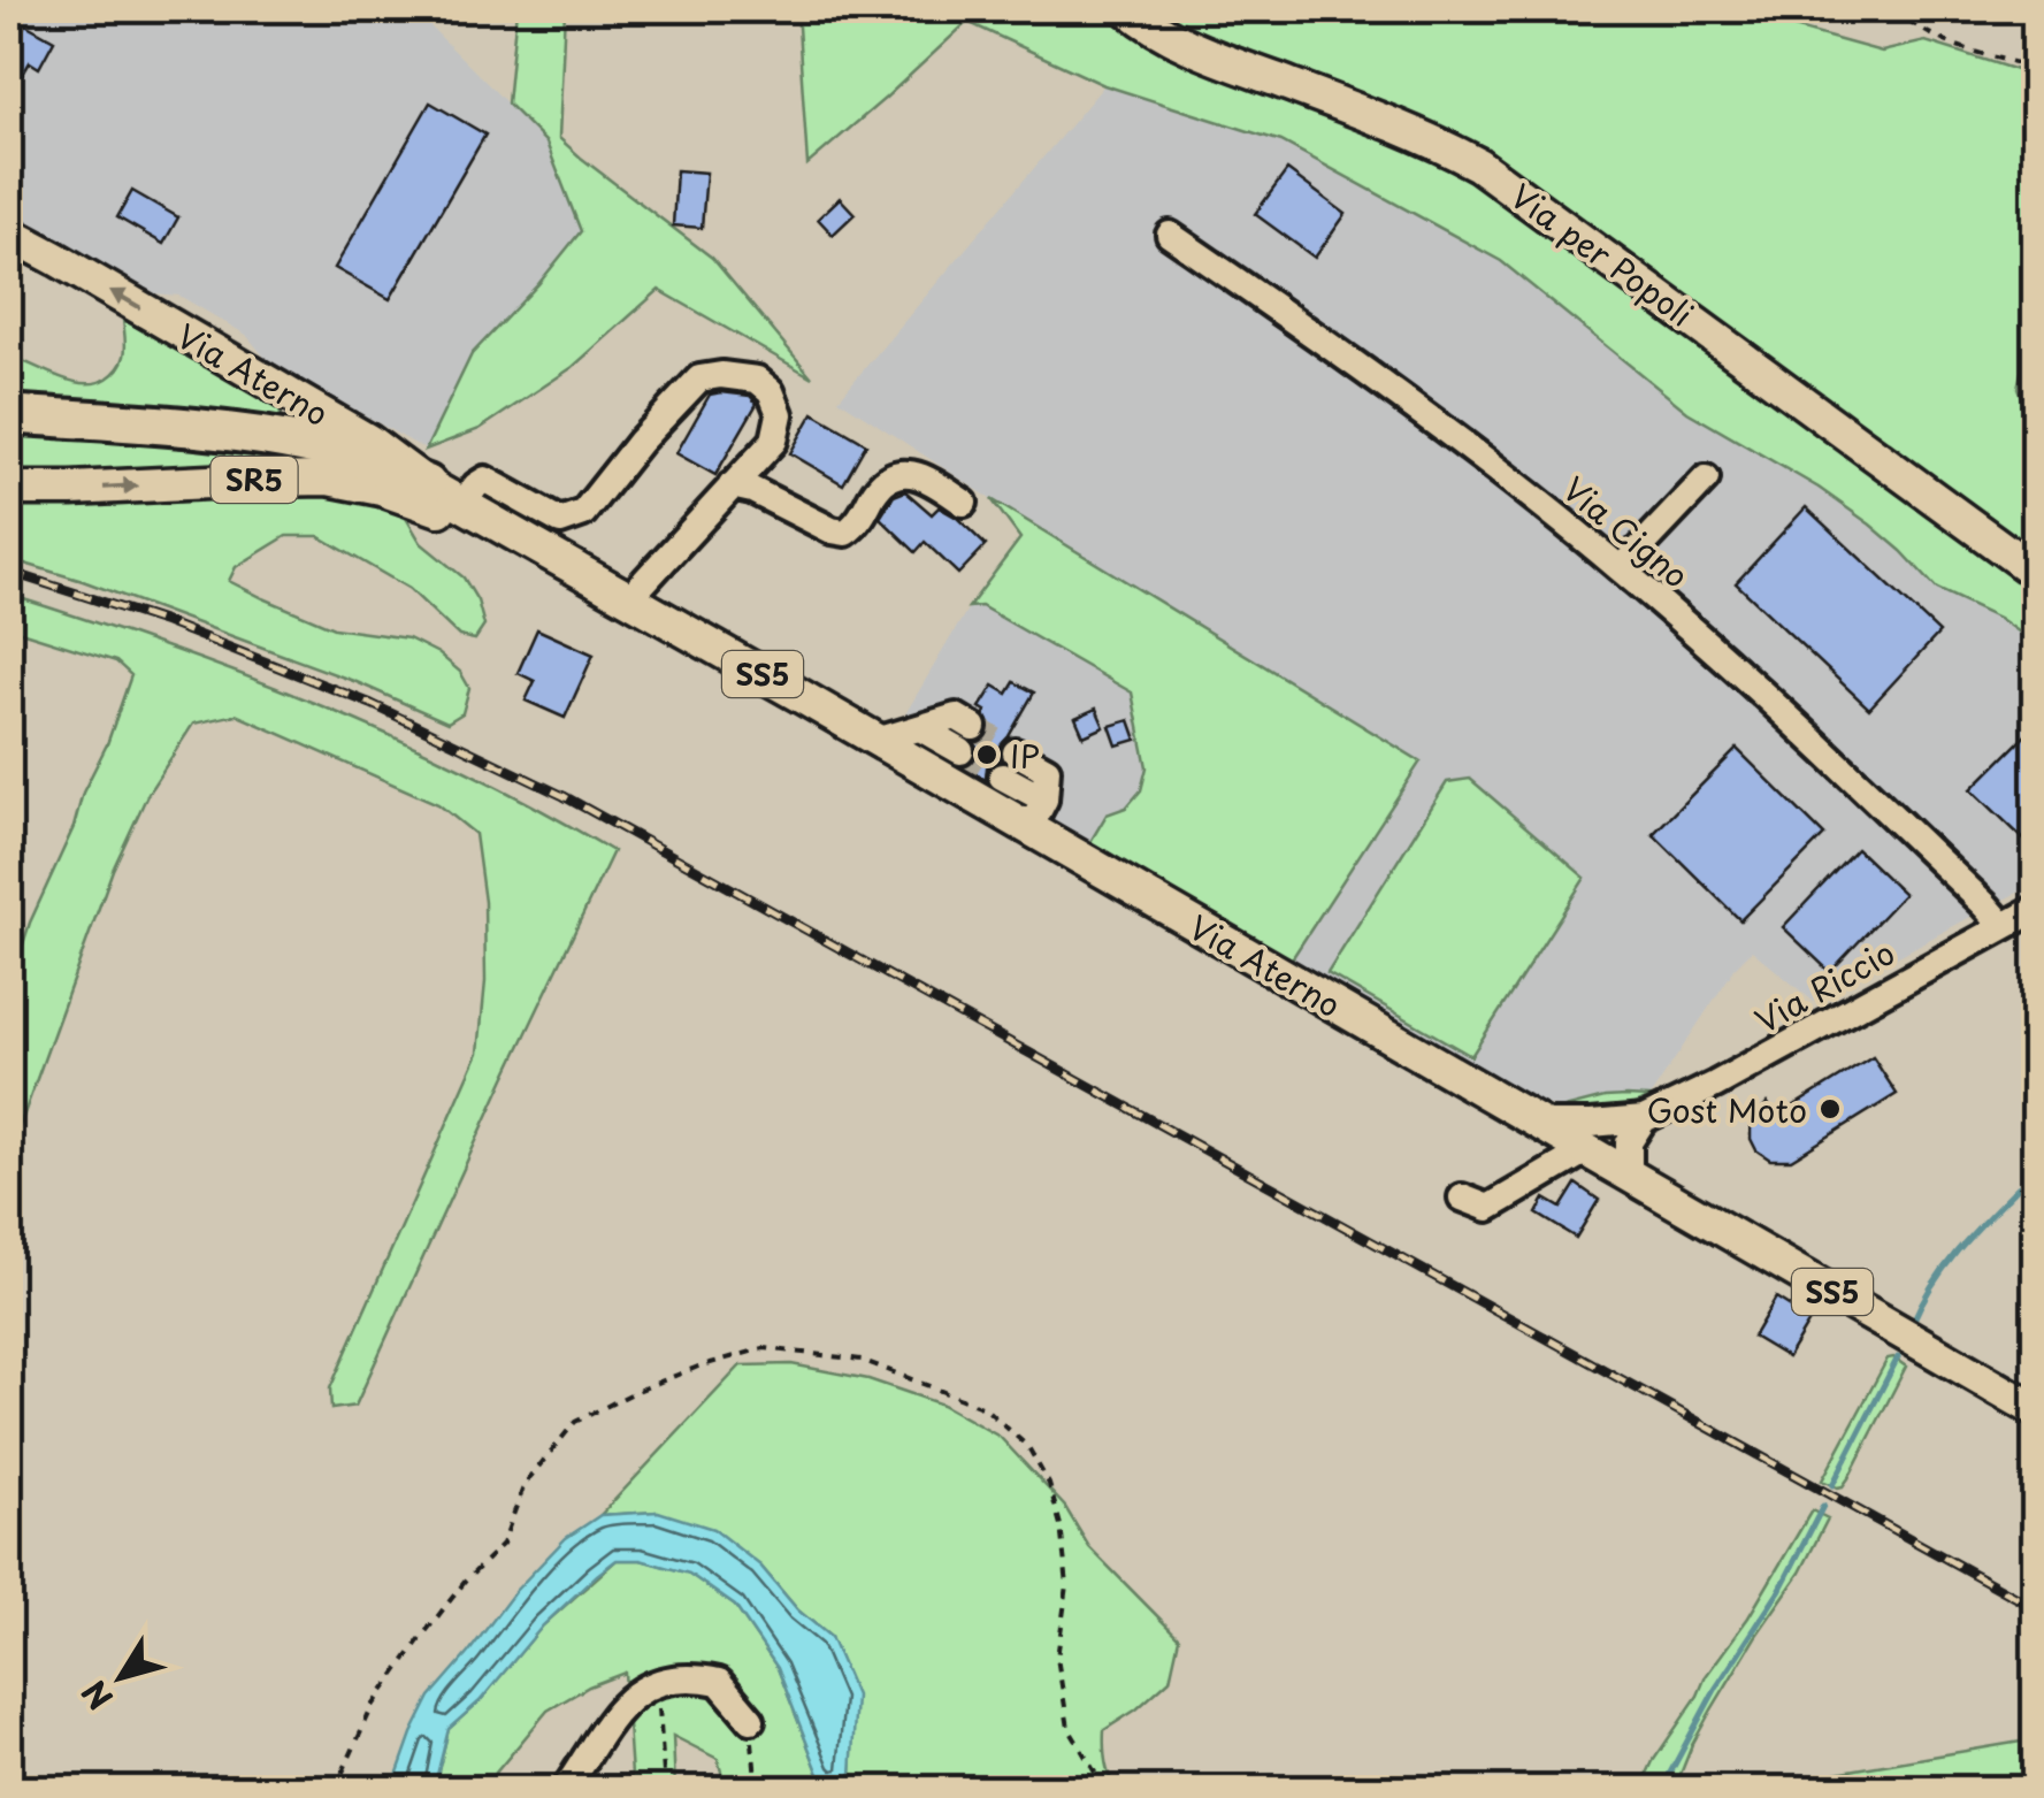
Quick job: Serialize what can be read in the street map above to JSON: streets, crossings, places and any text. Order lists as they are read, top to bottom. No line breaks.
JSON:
{"streets":{"main road":["Via per Popoli","Via Aterno","SR5","SS5"],"lane":["Via Cigno","Via Riccio"]},"crossings":[["Via Aterno","Via Riccio"],["Via Cigno","Via Riccio"]],"places":["IP","Gost Moto"],"north":"bottom left"}
